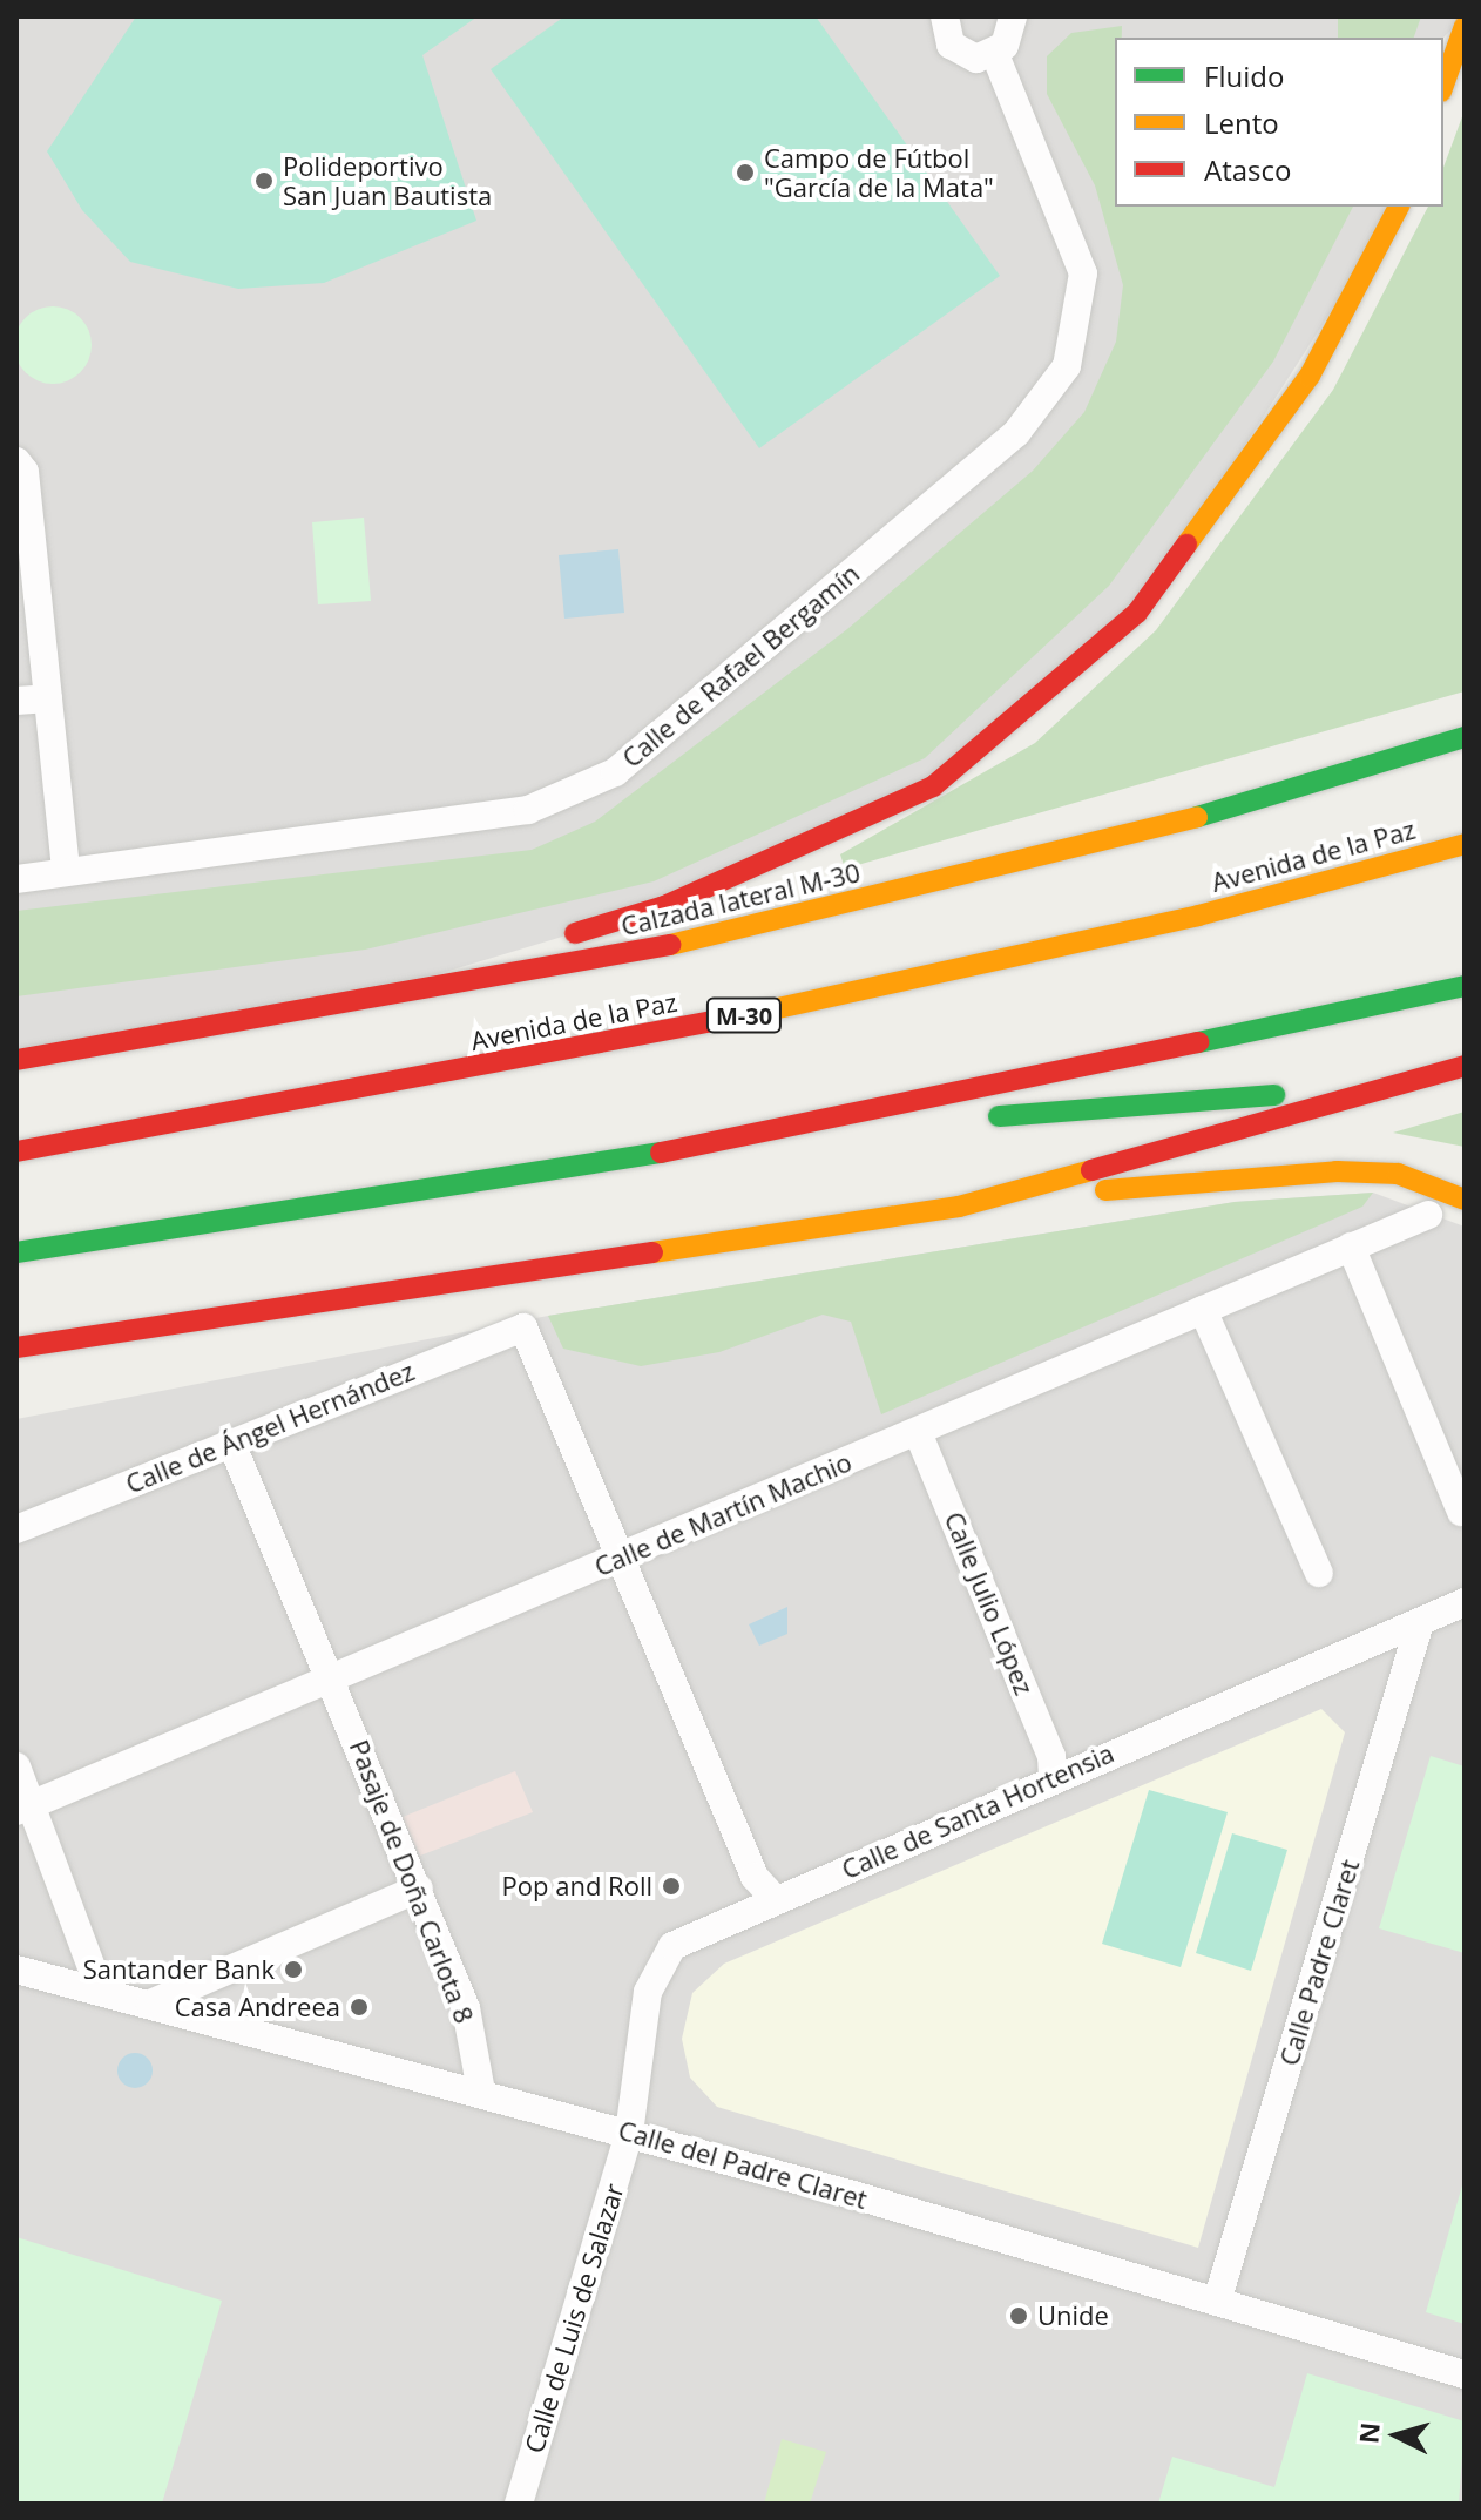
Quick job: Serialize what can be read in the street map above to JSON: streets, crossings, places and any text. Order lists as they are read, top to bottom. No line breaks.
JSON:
{"streets":{"highway":["Avenida de la Paz","Calzada lateral M-30","M-30"],"street":["Calle de Rafael Bergamín","Calle de Ángel Hernández","Calle de Martín Machio","Calle Julio López","Calle de Santa Hortensia","Pasaje de Doña Carlota 8","Calle Padre Claret","Calle del Padre Claret","Calle de Luis de Salazar"]},"crossings":[["Calle de Ángel Hernández","Calle de Martín Machio"],["Calle de Ángel Hernández","Pasaje de Doña Carlota 8"],["Calle de Martín Machio","Calle Julio López"],["Calle de Martín Machio","Pasaje de Doña Carlota 8"],["Calle Julio López","Calle de Santa Hortensia"],["Calle de Santa Hortensia","Calle Padre Claret"],["Calle de Santa Hortensia","Calle del Padre Claret"],["Calle de Santa Hortensia","Calle de Luis de Salazar"],["Pasaje de Doña Carlota 8","Calle del Padre Claret"],["Calle Padre Claret","Calle del Padre Claret"],["Calle del Padre Claret","Calle de Luis de Salazar"]],"places":["Campo de Fútbol \"García de la Mata\"","Polideportivo San Juan Bautista","Pop and Roll","Santander Bank","Casa Andreea","Unide"],"legend":["Fluido","Lento","Atasco"],"north":"left"}
